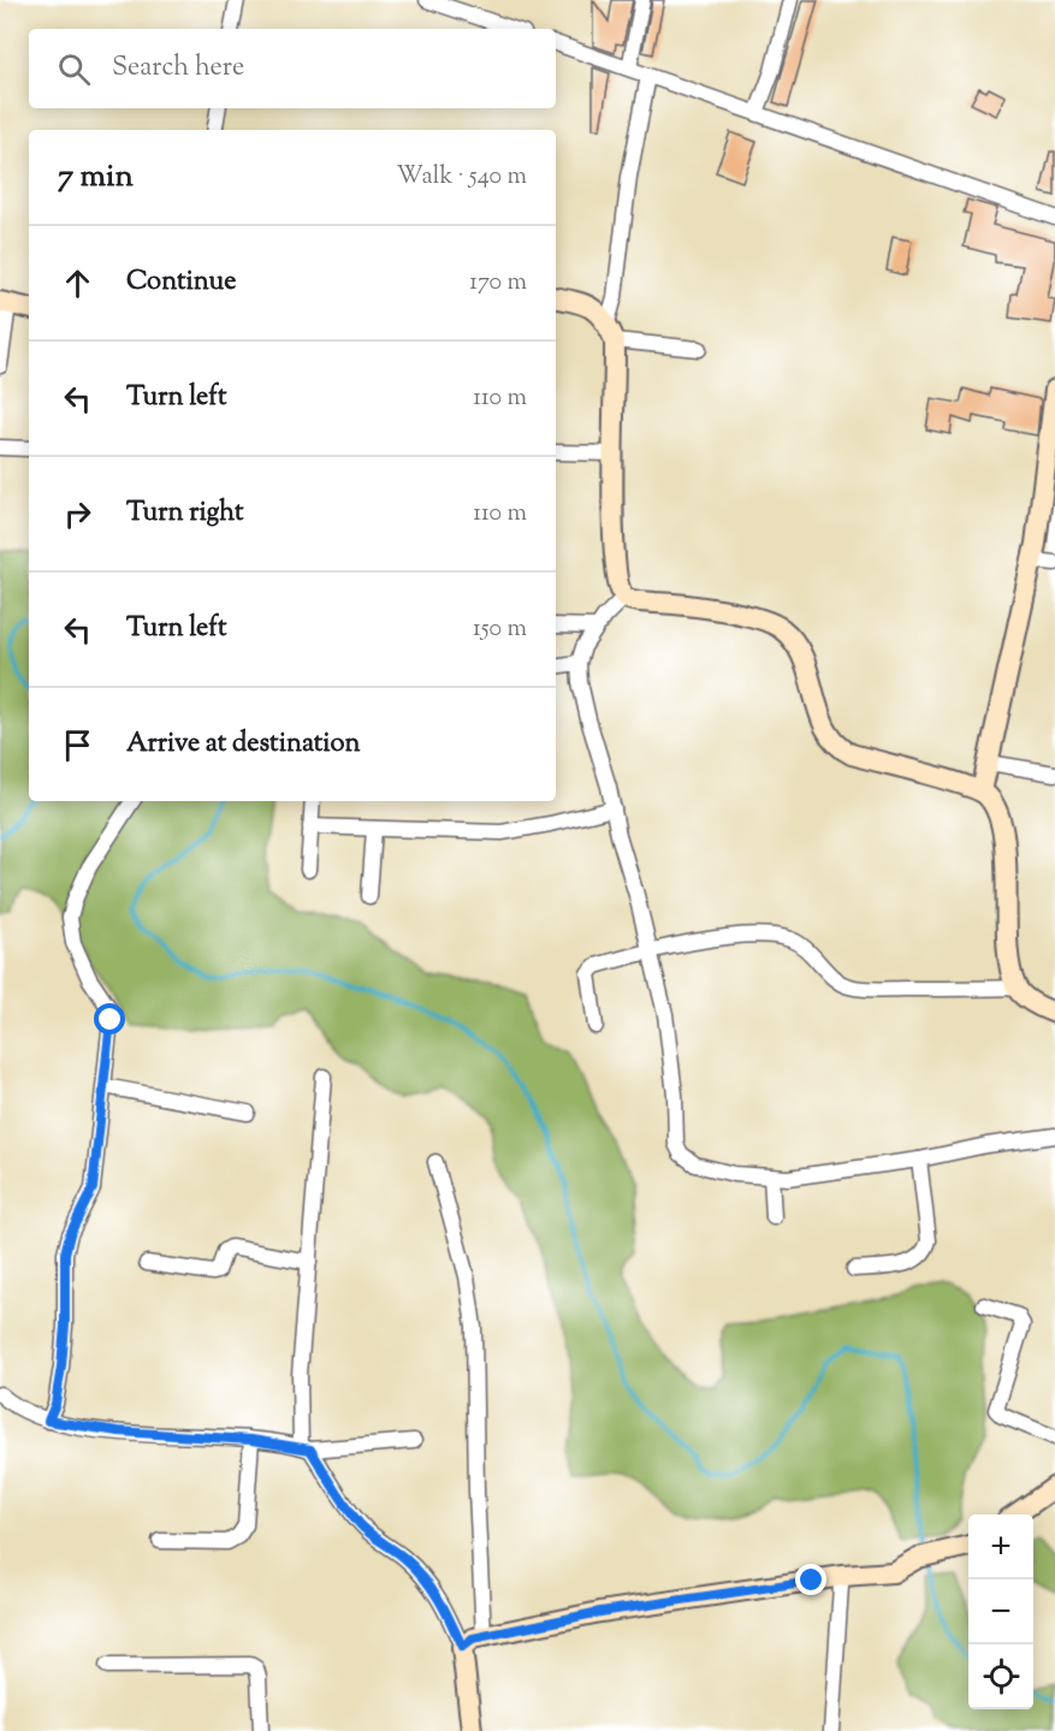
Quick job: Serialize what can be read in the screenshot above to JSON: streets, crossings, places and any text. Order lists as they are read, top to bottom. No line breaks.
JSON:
{"page":{"search":"Search here","heading":["7 min","Walk · 540 m"],"list":[["Continue","170 m"],["Turn left","110 m"],["Turn right","110 m"],["Turn left","150 m"],"Arrive at destination"],"map_buttons":["+","−"]}}
